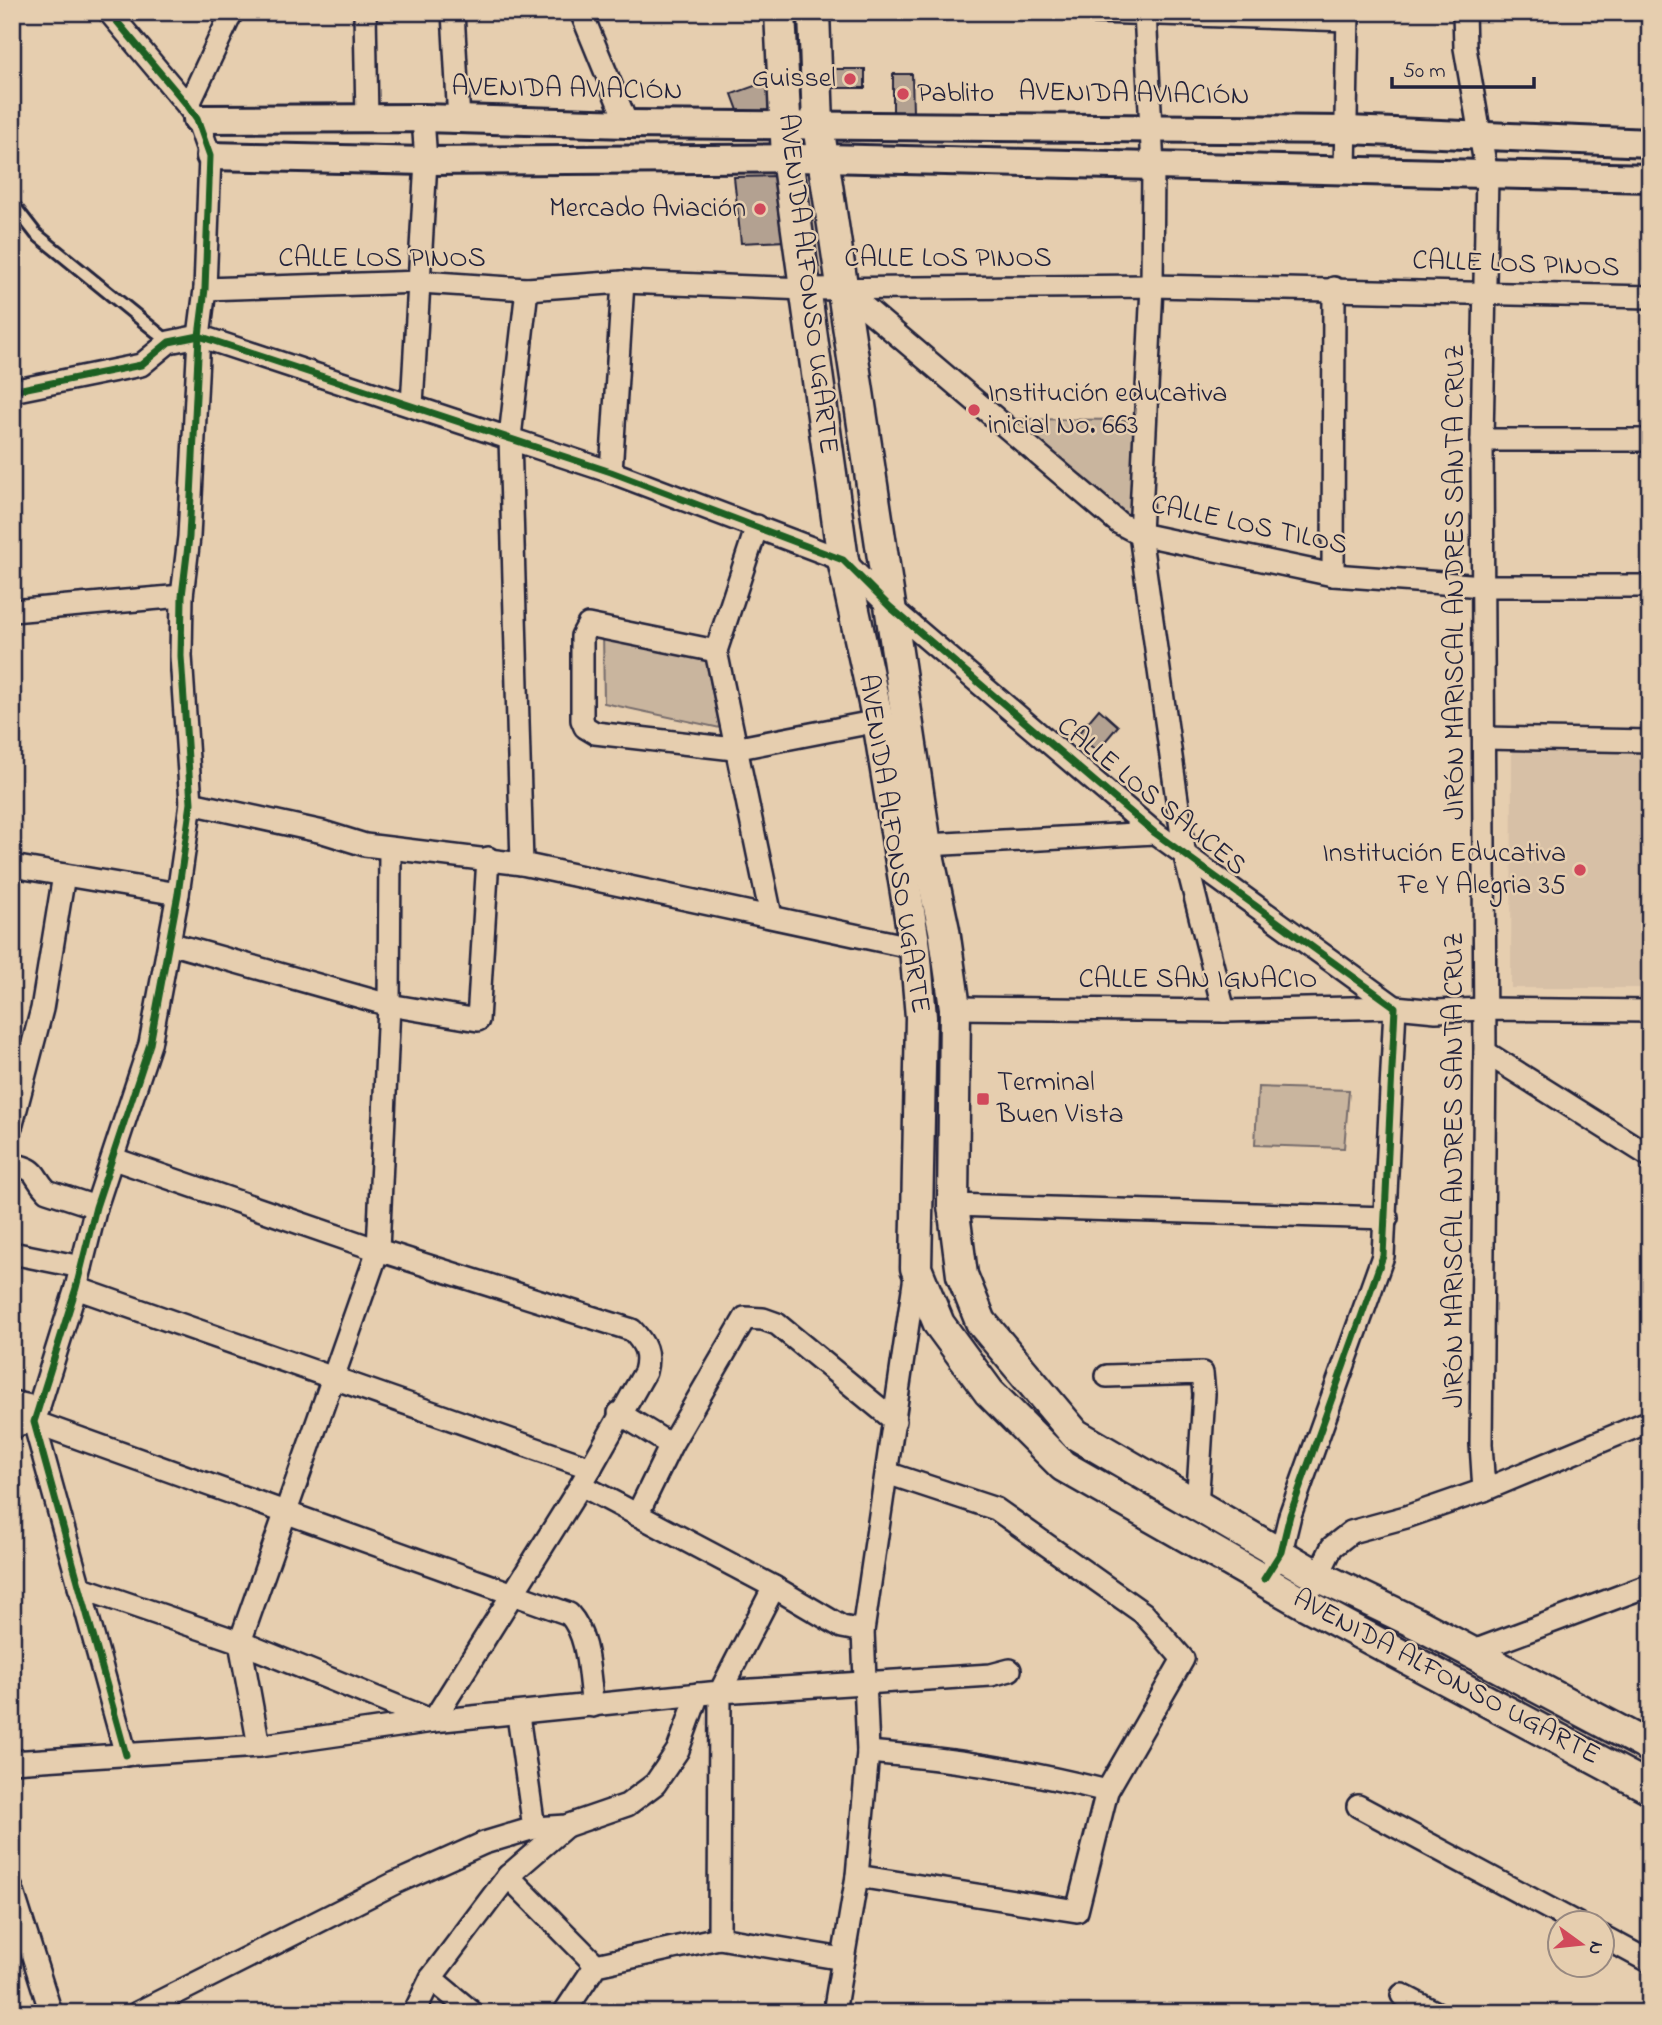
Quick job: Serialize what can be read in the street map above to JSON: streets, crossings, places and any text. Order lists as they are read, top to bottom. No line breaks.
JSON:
{"streets":{"main road":["AVENIDA ALFONSO UGARTE"],"street":["AVENIDA AVIACIÓN","CALLE LOS PINOS","CALLE LOS TILOS","JIRÓN MARISCAL ANDRES SANTA CRUZ","CALLE LOS SAUCES","CALLE SAN IGNACIO"]},"crossings":[["AVENIDA AVIACIÓN","AVENIDA ALFONSO UGARTE"],["AVENIDA AVIACIÓN","JIRÓN MARISCAL ANDRES SANTA CRUZ"],["CALLE LOS PINOS","AVENIDA ALFONSO UGARTE"],["CALLE LOS PINOS","CALLE LOS TILOS"],["CALLE LOS PINOS","JIRÓN MARISCAL ANDRES SANTA CRUZ"],["AVENIDA ALFONSO UGARTE","CALLE LOS TILOS"],["AVENIDA ALFONSO UGARTE","CALLE LOS SAUCES"],["AVENIDA ALFONSO UGARTE","CALLE SAN IGNACIO"],["CALLE LOS TILOS","JIRÓN MARISCAL ANDRES SANTA CRUZ"],["JIRÓN MARISCAL ANDRES SANTA CRUZ","CALLE SAN IGNACIO"],["CALLE LOS SAUCES","CALLE SAN IGNACIO"]],"places":{"other":["Guissel","Pablito","Mercado Aviación","Institución educativa inicial No. 663","Institución Educativa Fe Y Alegria 35"],"transit":["Terminal Buen Vista"]},"scale_bar":"50 m","north":"right"}
